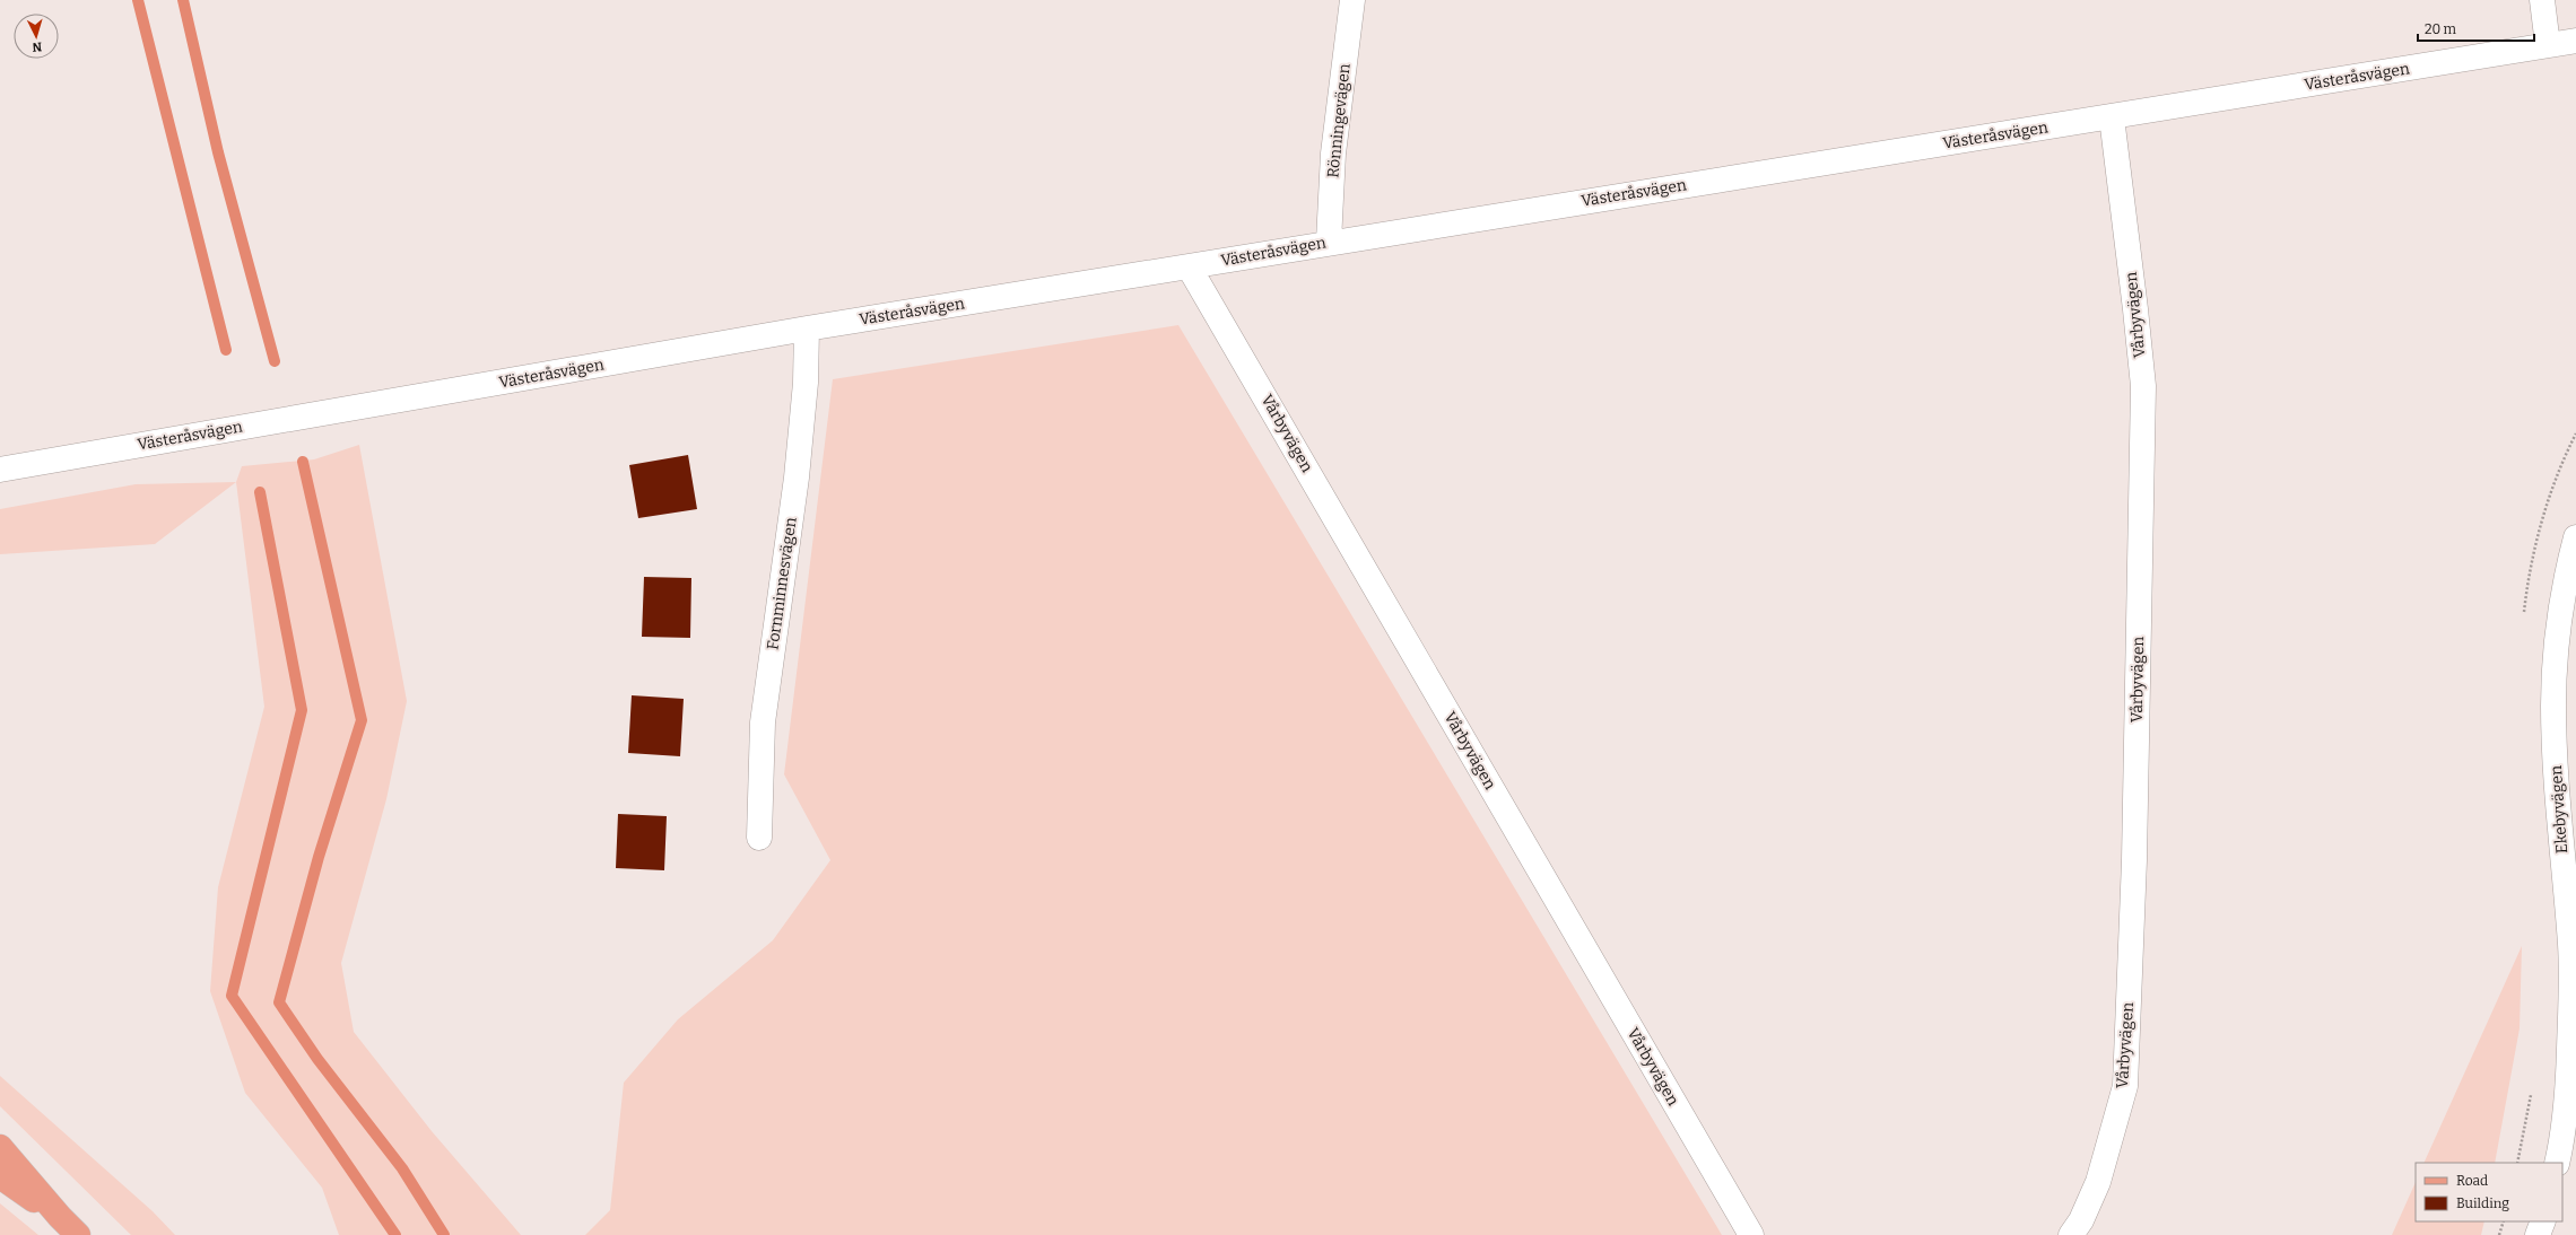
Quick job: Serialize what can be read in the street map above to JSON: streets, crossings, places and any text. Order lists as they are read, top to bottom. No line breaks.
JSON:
{"streets":{"street":["Västeråsvägen","Rönningevägen","Vårbyvägen","Fornminnesvägen","Ekebyvägen"]},"crossings":[["Västeråsvägen","Rönningevägen"],["Västeråsvägen","Vårbyvägen"],["Västeråsvägen","Fornminnesvägen"]],"legend":["Road","Building"],"scale_bar":"20 m","north":"bottom"}
